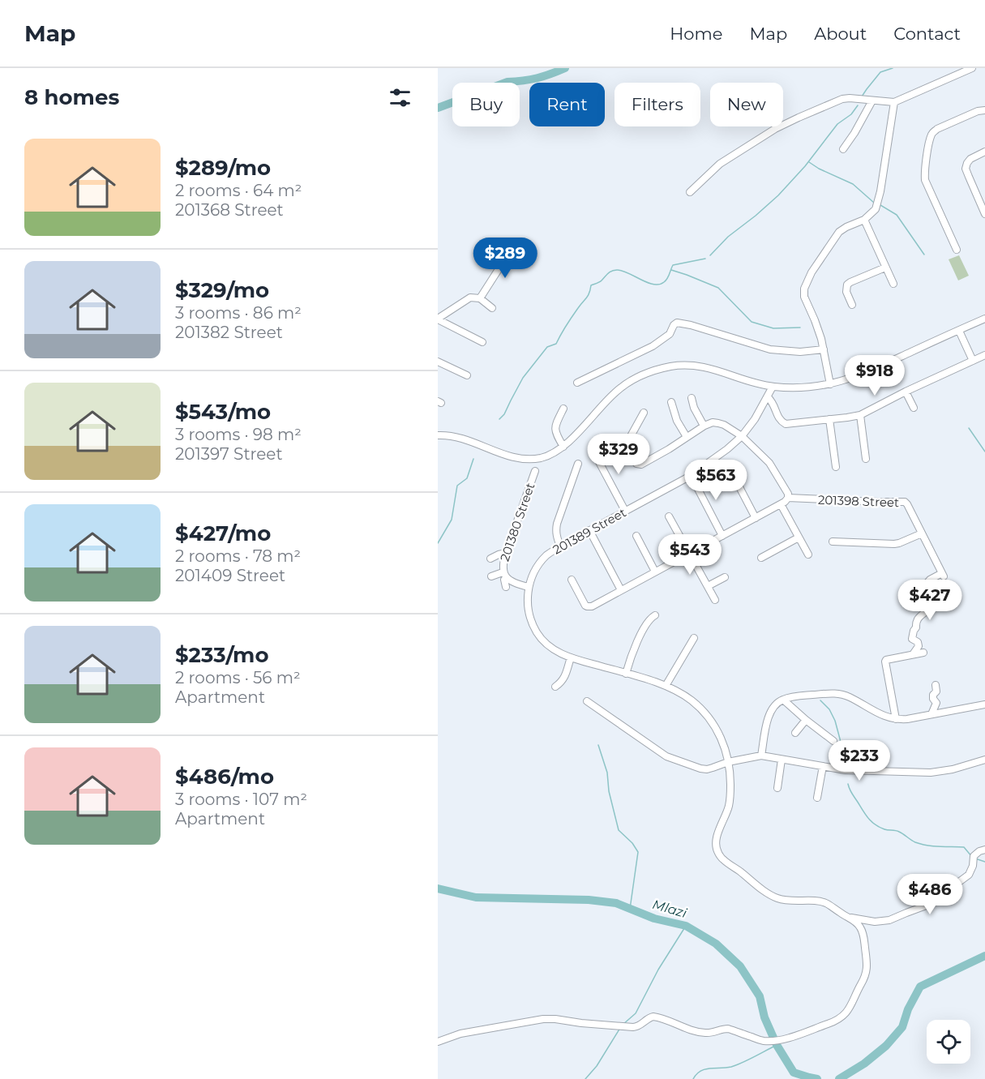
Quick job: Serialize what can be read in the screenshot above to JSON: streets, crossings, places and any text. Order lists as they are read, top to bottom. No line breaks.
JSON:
{"streets":{"street":["201398 Street","201380 Street","201389 Street"]},"crossings":[["201380 Street","201389 Street"]],"water":["Mlazi"],"page":{"header":"Map","nav":["Home","Map","About","Contact"],"heading":"8 homes","chip":["Buy","Rent","Filters","New"],"list":[{"name":"$289/mo","note":"2 rooms · 64 m² · 201368 Street"},{"name":"$329/mo","note":"3 rooms · 86 m² · 201382 Street"},{"name":"$543/mo","note":"3 rooms · 98 m² · 201397 Street"},{"name":"$427/mo","note":"2 rooms · 78 m² · 201409 Street"},{"name":"$233/mo","note":"2 rooms · 56 m² · Apartment"},{"name":"$486/mo","note":"3 rooms · 107 m² · Apartment"}],"price":["$289","$918","$329","$563","$543","$427","$233","$486"]}}
